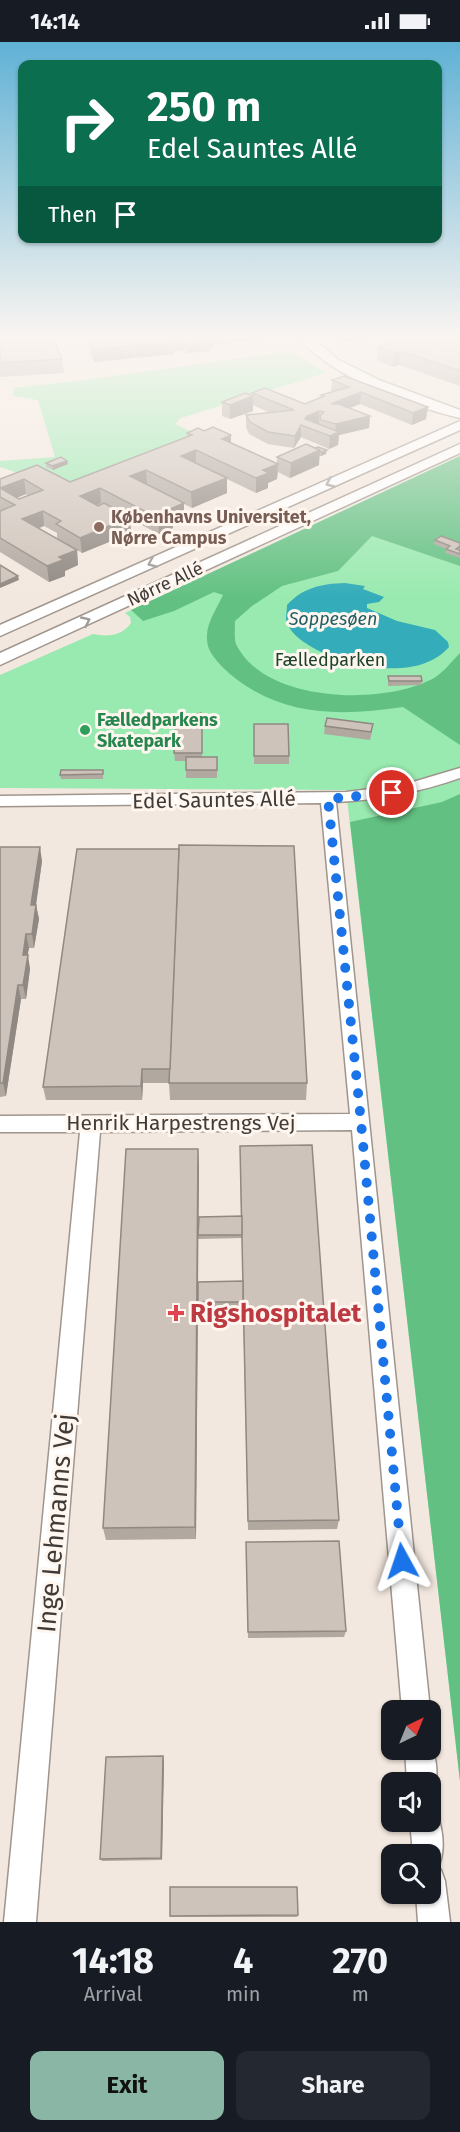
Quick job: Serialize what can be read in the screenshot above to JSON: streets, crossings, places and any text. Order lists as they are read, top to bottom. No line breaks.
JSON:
{"streets":{"street":["Nørre Allé","Edel Sauntes Allé","Henrik Harpestrengs Vej","Inge Lehmanns Vej"]},"crossings":[["Henrik Harpestrengs Vej","Inge Lehmanns Vej"]],"water":["Soppesøen"],"parks":["Fælledparken"],"places":{"other":["Københavns Universitet, Nørre Campus","Fælledparkens Skatepark"],"health":["Rigshospitalet"]},"north":"top right","page":{"status":"14:14","turn":["250 m","Edel Sauntes Allé"],"then":"Then","eta":["14:18","Arrival","4","min","270","m"],"buttons":["Exit","Share"]}}
